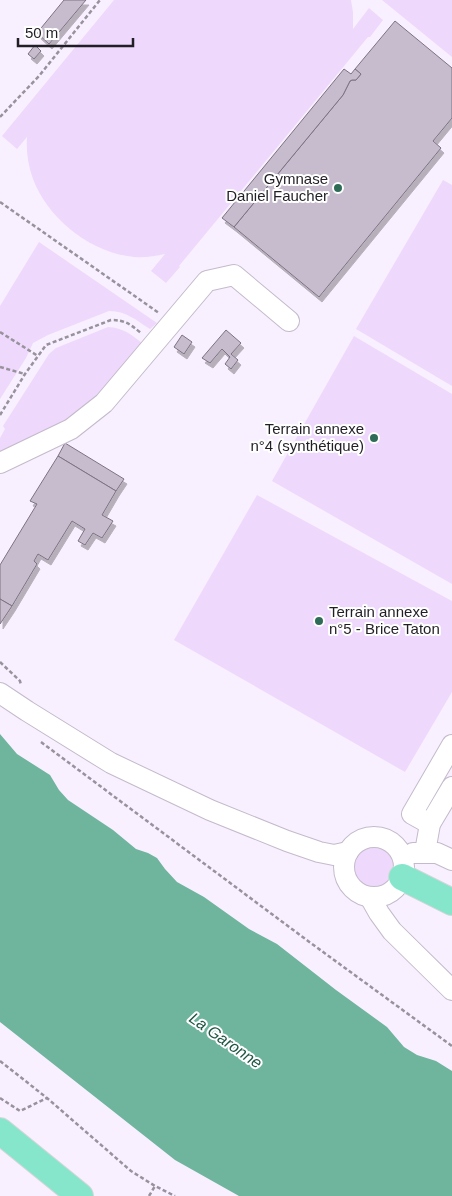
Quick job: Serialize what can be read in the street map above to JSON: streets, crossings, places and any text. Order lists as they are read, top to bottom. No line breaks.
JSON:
{"water":["La Garonne"],"places":["Gymnase Daniel Faucher","Terrain annexe n°4 (synthétique)","Terrain annexe n°5 - Brice Taton"],"scale_bar":"50 m"}
